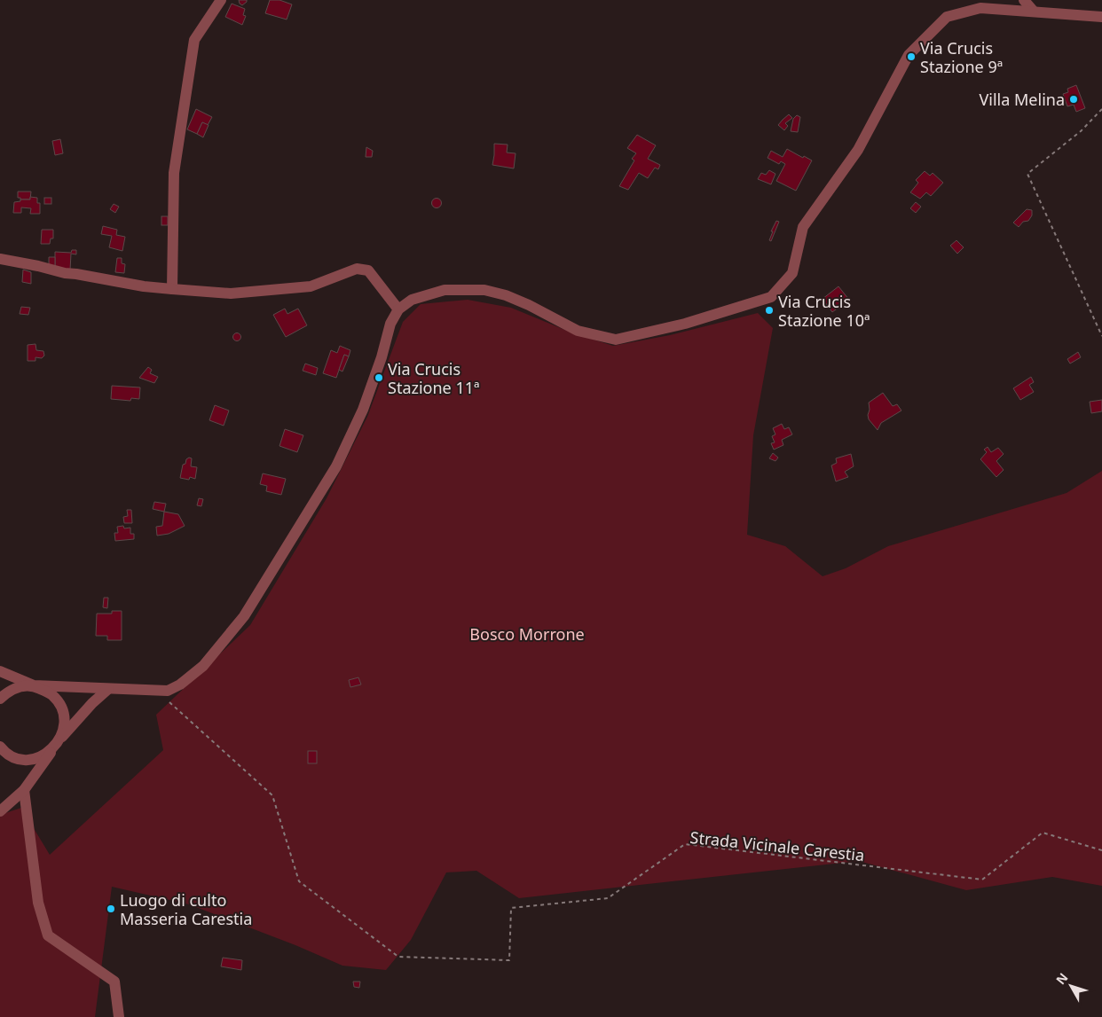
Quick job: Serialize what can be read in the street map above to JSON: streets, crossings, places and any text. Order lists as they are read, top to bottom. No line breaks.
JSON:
{"streets":{"path":["Strada Vicinale Carestia"]},"parks":["Bosco Morrone"],"places":["Via Crucis Stazione 9ª","Villa Melina","Via Crucis Stazione 10ª","Via Crucis Stazione 11ª","Luogo di culto Masseria Carestia"],"north":"top left"}
